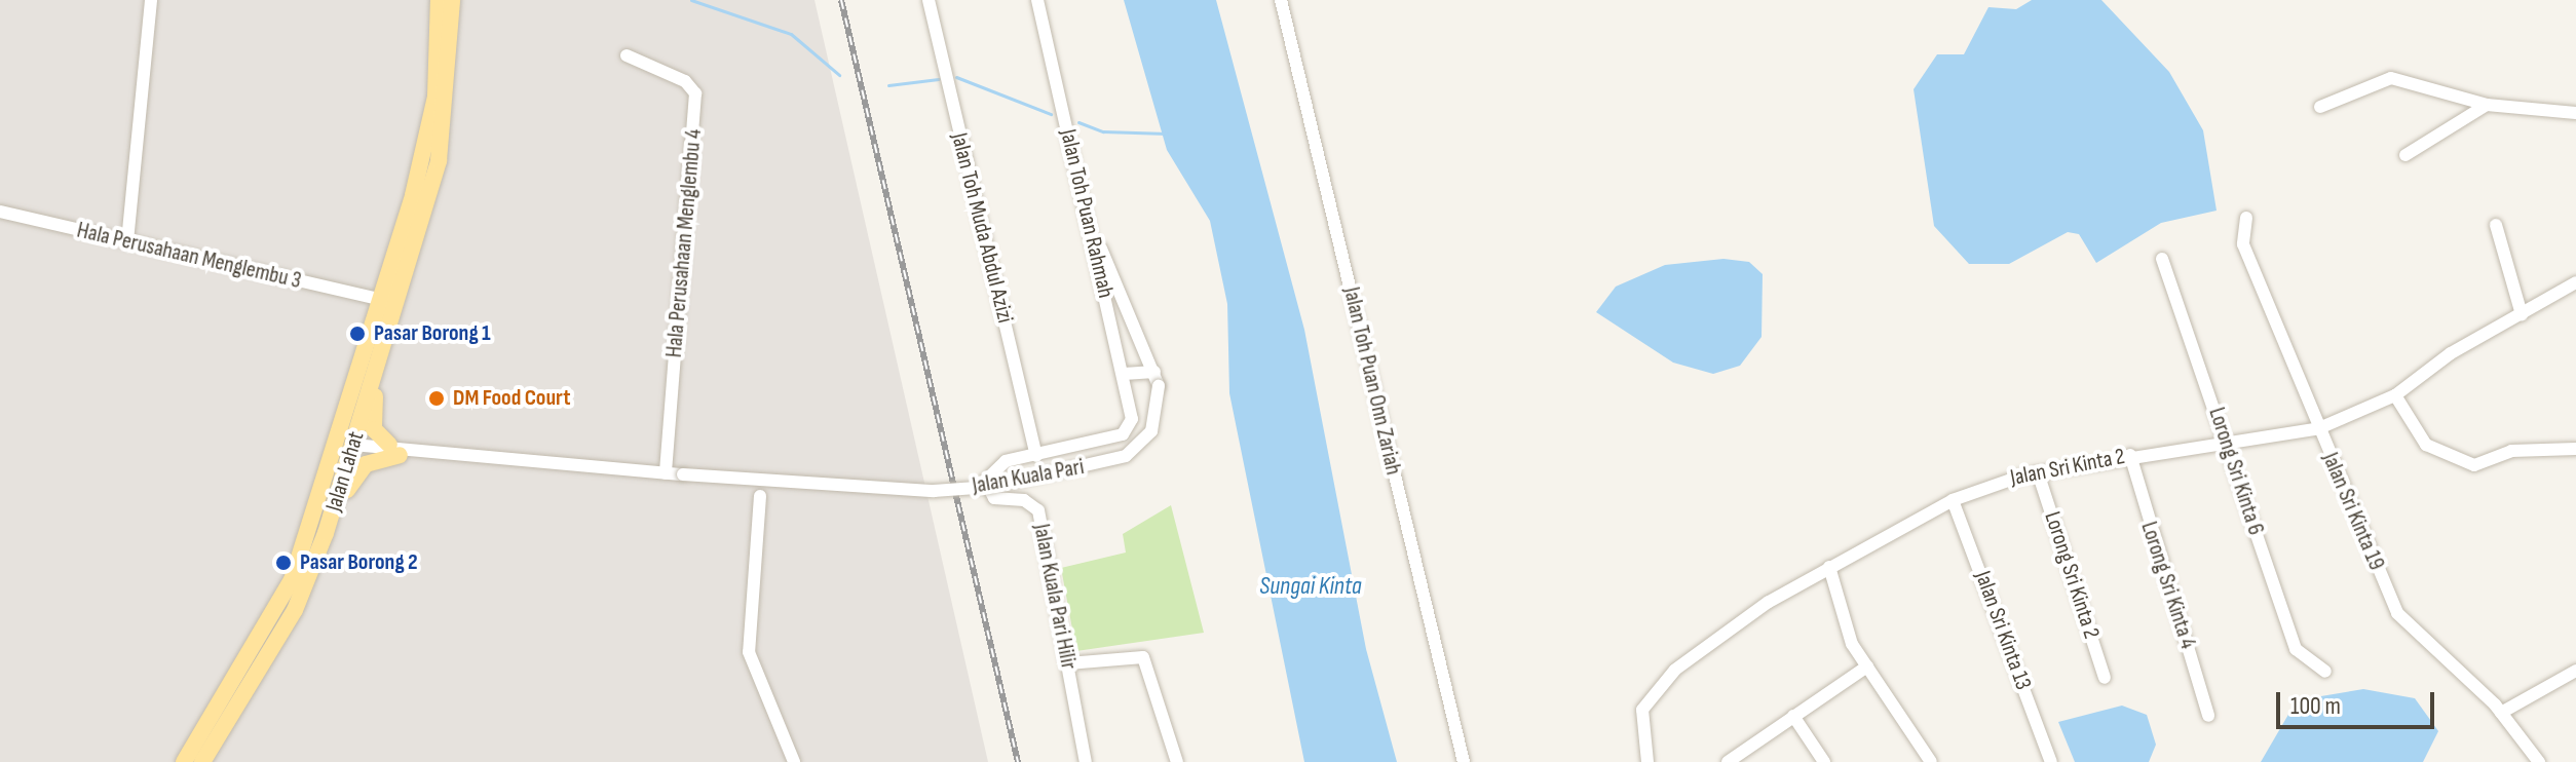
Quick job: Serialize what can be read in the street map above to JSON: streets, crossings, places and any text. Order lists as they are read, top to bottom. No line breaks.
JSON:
{"streets":{"main road":["Jalan Lahat"],"street":["Jalan Toh Puan Rahmah","Jalan Toh Muda Abdul Azizi","Hala Perusahaan Menglembu 4","Hala Perusahaan Menglembu 3","Jalan Toh Puan Onn Zariah","Jalan Sri Kinta 2","Lorong Sri Kinta 6","Jalan Kuala Pari","Jalan Sri Kinta 19","Lorong Sri Kinta 2","Lorong Sri Kinta 4","Jalan Kuala Pari Hilir","Jalan Sri Kinta 13"]},"crossings":[["Jalan Toh Puan Rahmah","Jalan Kuala Pari"],["Jalan Toh Puan Rahmah","Jalan Kuala Pari Hilir"],["Jalan Toh Muda Abdul Azizi","Jalan Kuala Pari Hilir"],["Hala Perusahaan Menglembu 4","Jalan Kuala Pari"],["Jalan Sri Kinta 2","Lorong Sri Kinta 6"],["Jalan Sri Kinta 2","Jalan Sri Kinta 19"],["Jalan Sri Kinta 2","Lorong Sri Kinta 2"],["Jalan Sri Kinta 2","Lorong Sri Kinta 4"],["Jalan Sri Kinta 2","Jalan Sri Kinta 13"],["Jalan Lahat","Jalan Kuala Pari"]],"water":["Sungai Kinta"],"places":["Pasar Borong 1","DM Food Court","Pasar Borong 2"],"scale_bar":"100 m"}
